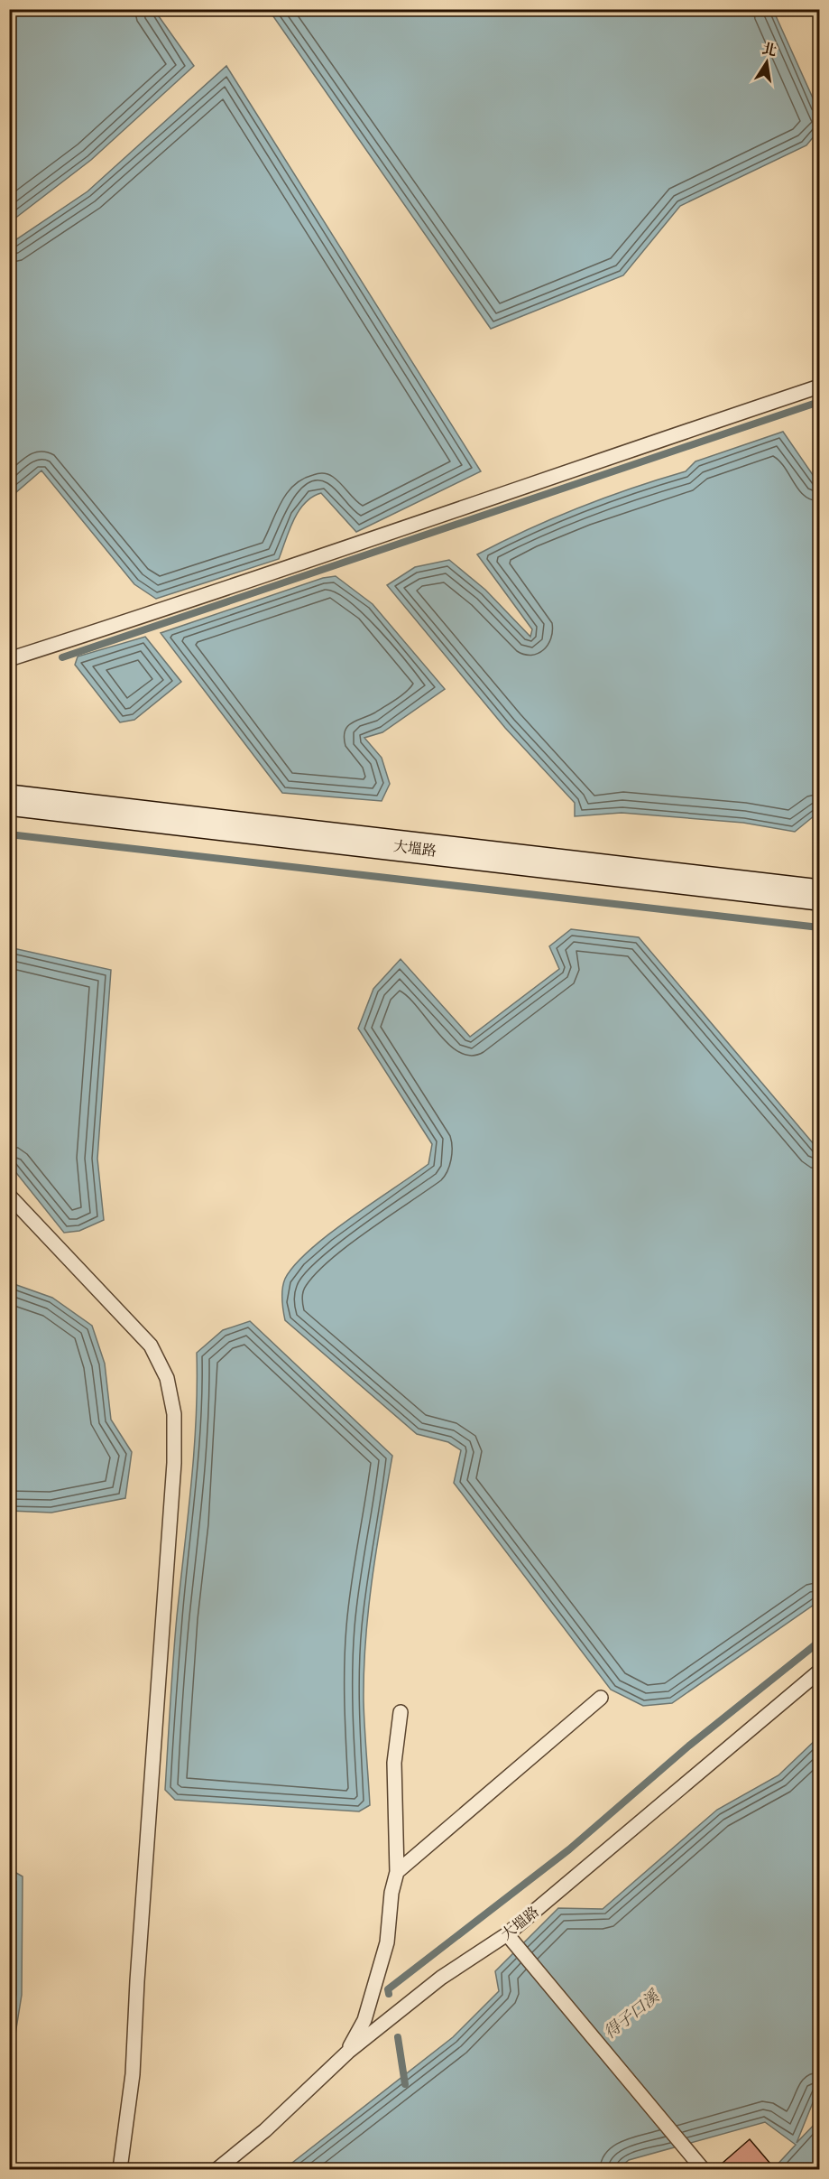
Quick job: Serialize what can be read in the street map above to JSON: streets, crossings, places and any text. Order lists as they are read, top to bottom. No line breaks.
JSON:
{"streets":{"street":["大塭路"]},"water":["得子口溪"],"north":"top"}
